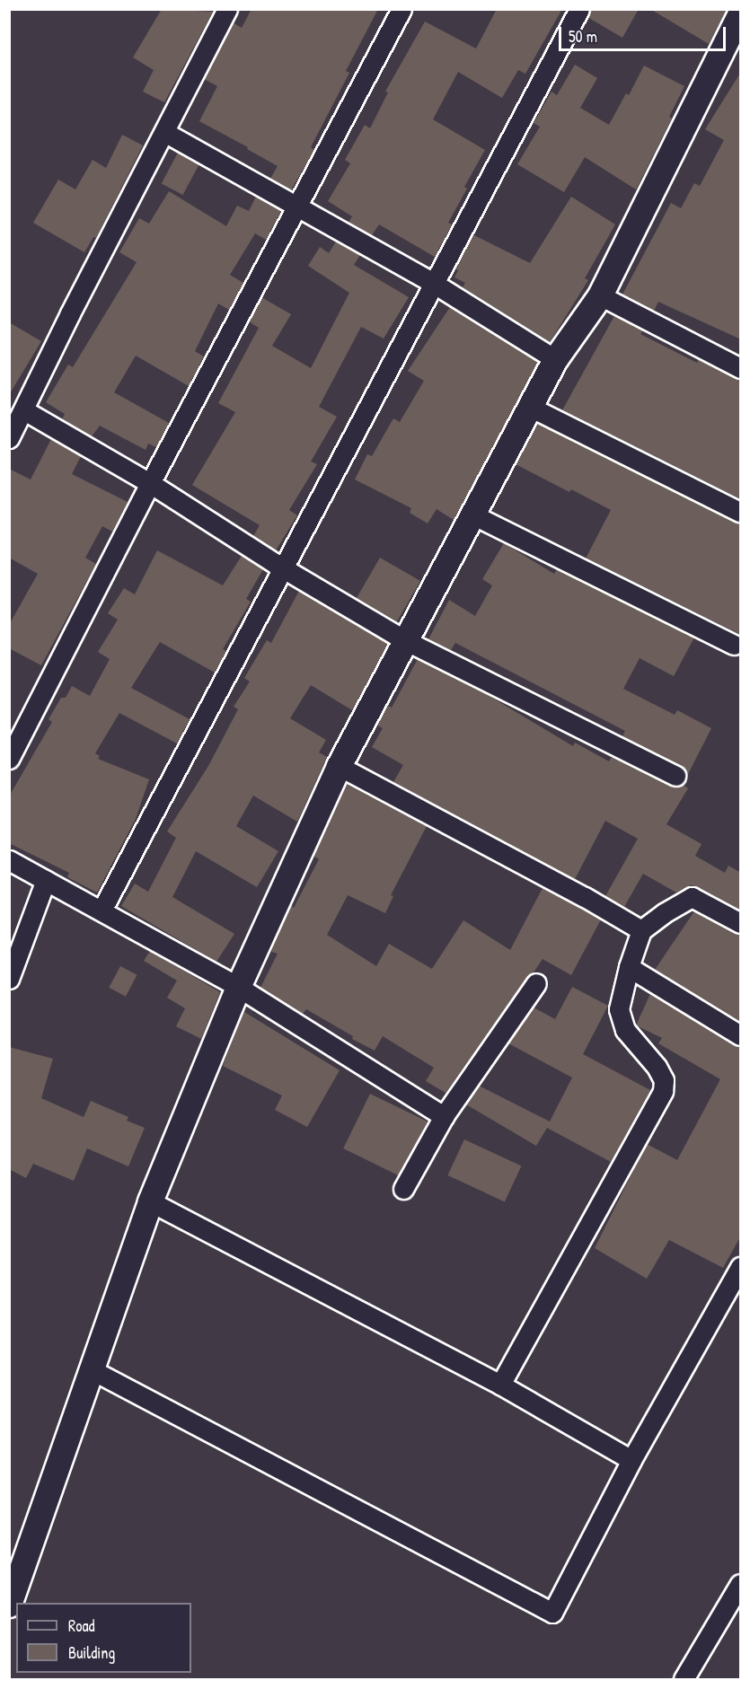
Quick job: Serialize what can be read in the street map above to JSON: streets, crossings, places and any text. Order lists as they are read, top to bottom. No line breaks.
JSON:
{"legend":["Road","Building"],"scale_bar":"50 m"}
